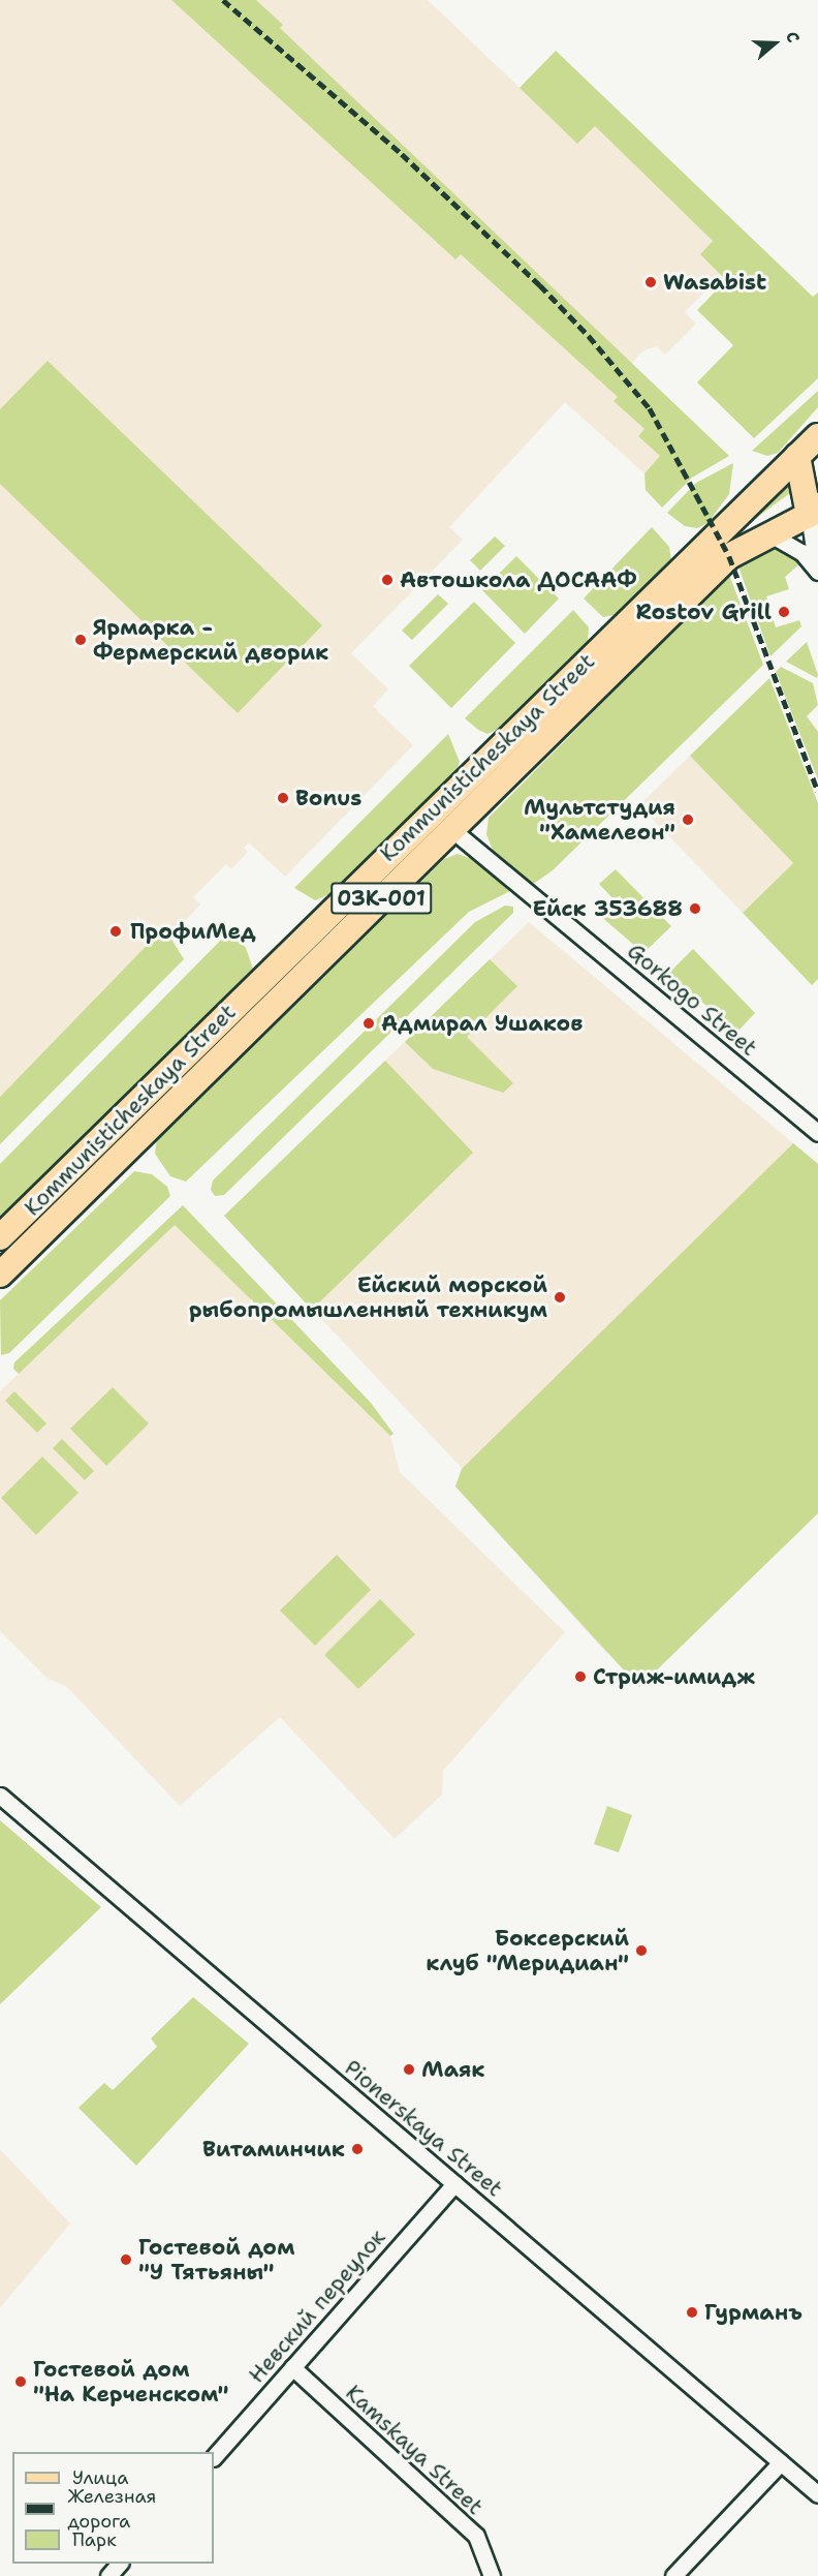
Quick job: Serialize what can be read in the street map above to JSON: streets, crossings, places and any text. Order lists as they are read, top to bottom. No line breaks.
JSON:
{"streets":{"main road":["Kommunisticheskaya Street","03К-001"],"street":["Gorkogo Street","Pionerskaya Street","Невский переулок","Kamskaya Street"]},"crossings":[["Kommunisticheskaya Street","Gorkogo Street"],["Pionerskaya Street","Невский переулок"],["Невский переулок","Kamskaya Street"]],"places":["Wasabist","Автошкола ДОСААФ","Rostov Grill","Ярмарка - Фермерский дворик","Bonus","Мультстудия \"Хамелеон\"","Ейск 353688","ПрофиМед","Адмирал Ушаков","Ейский морской рыбопромышленный техникум","Стриж-имидж","Боксерский клуб \"Меридиан\"","Маяк","Витаминчик","Гостевой дом \"У Тятьяны\"","Гурманъ","Гостевой дом \"На Керченском\""],"legend":["Улица","Железная дорога","Парк"],"north":"right"}
